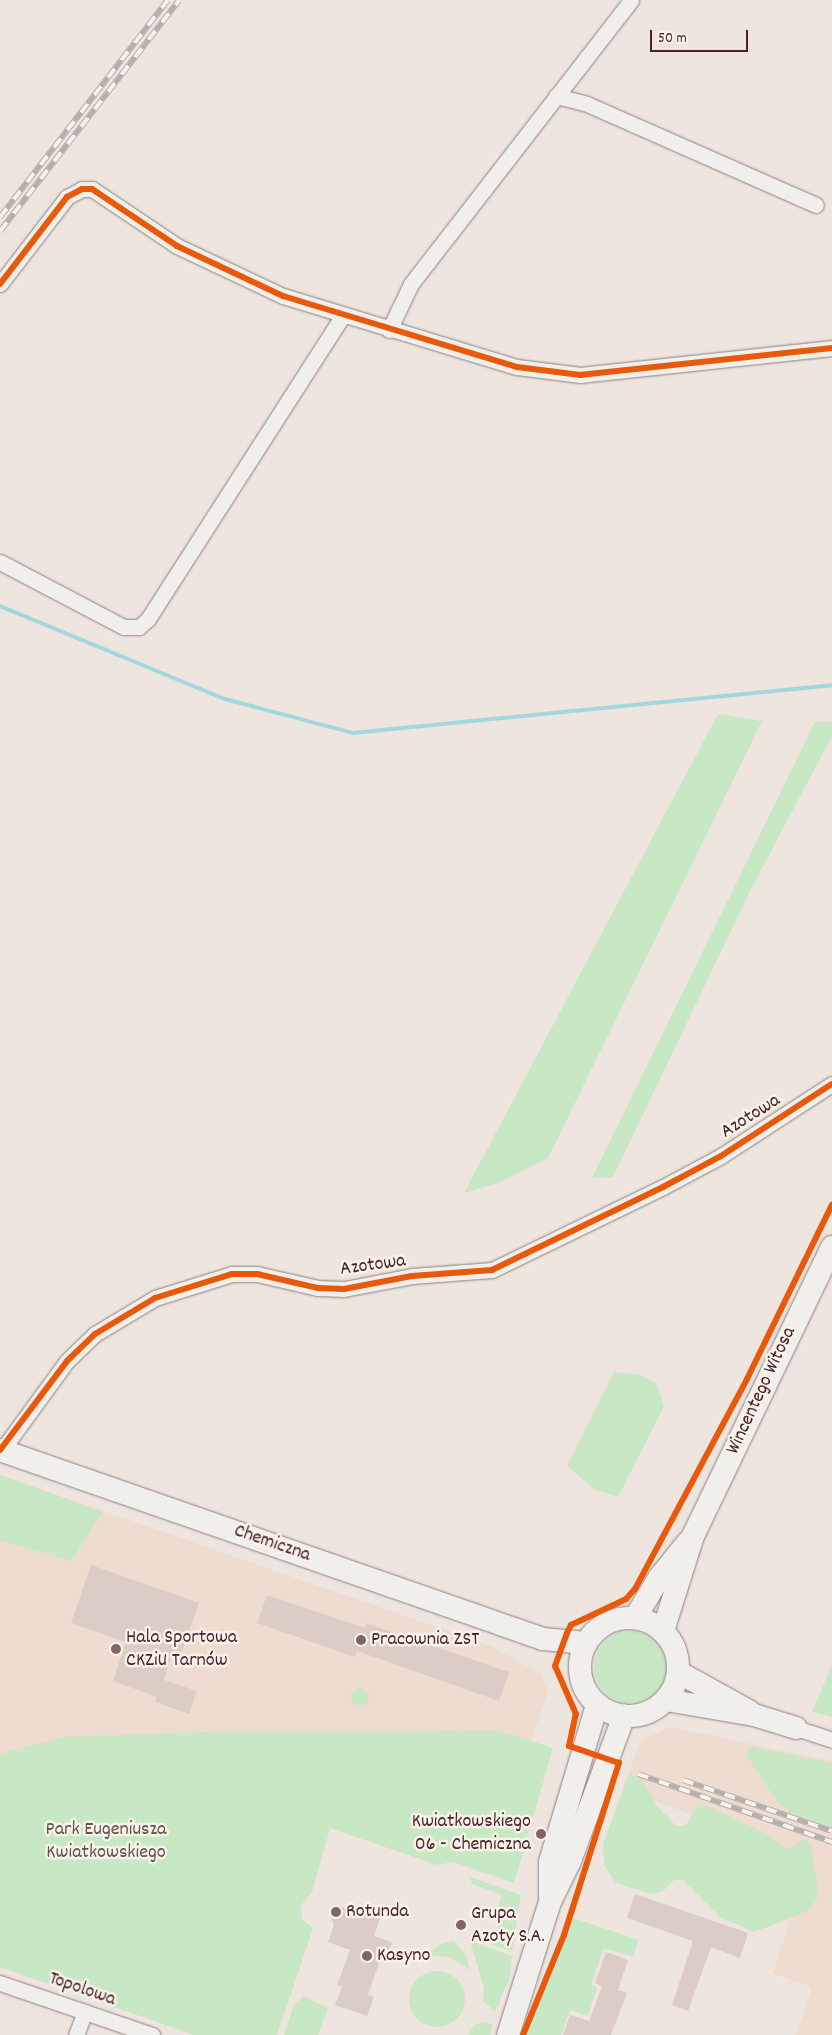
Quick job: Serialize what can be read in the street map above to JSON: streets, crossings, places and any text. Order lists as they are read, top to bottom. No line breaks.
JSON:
{"streets":{"main road":["Wincentego Witosa","Chemiczna"],"street":["Azotowa","Topolowa"]},"crossings":[["Azotowa","Chemiczna"],["Wincentego Witosa","Chemiczna"]],"parks":["Park Eugeniusza Kwiatkowskiego"],"places":["Pracownia ZST","Hala Sportowa CKZiU Tarnów","Kwiatkowskiego 06 - Chemiczna","Rotunda","Grupa Azoty S.A.","Kasyno"],"scale_bar":"50 m"}
